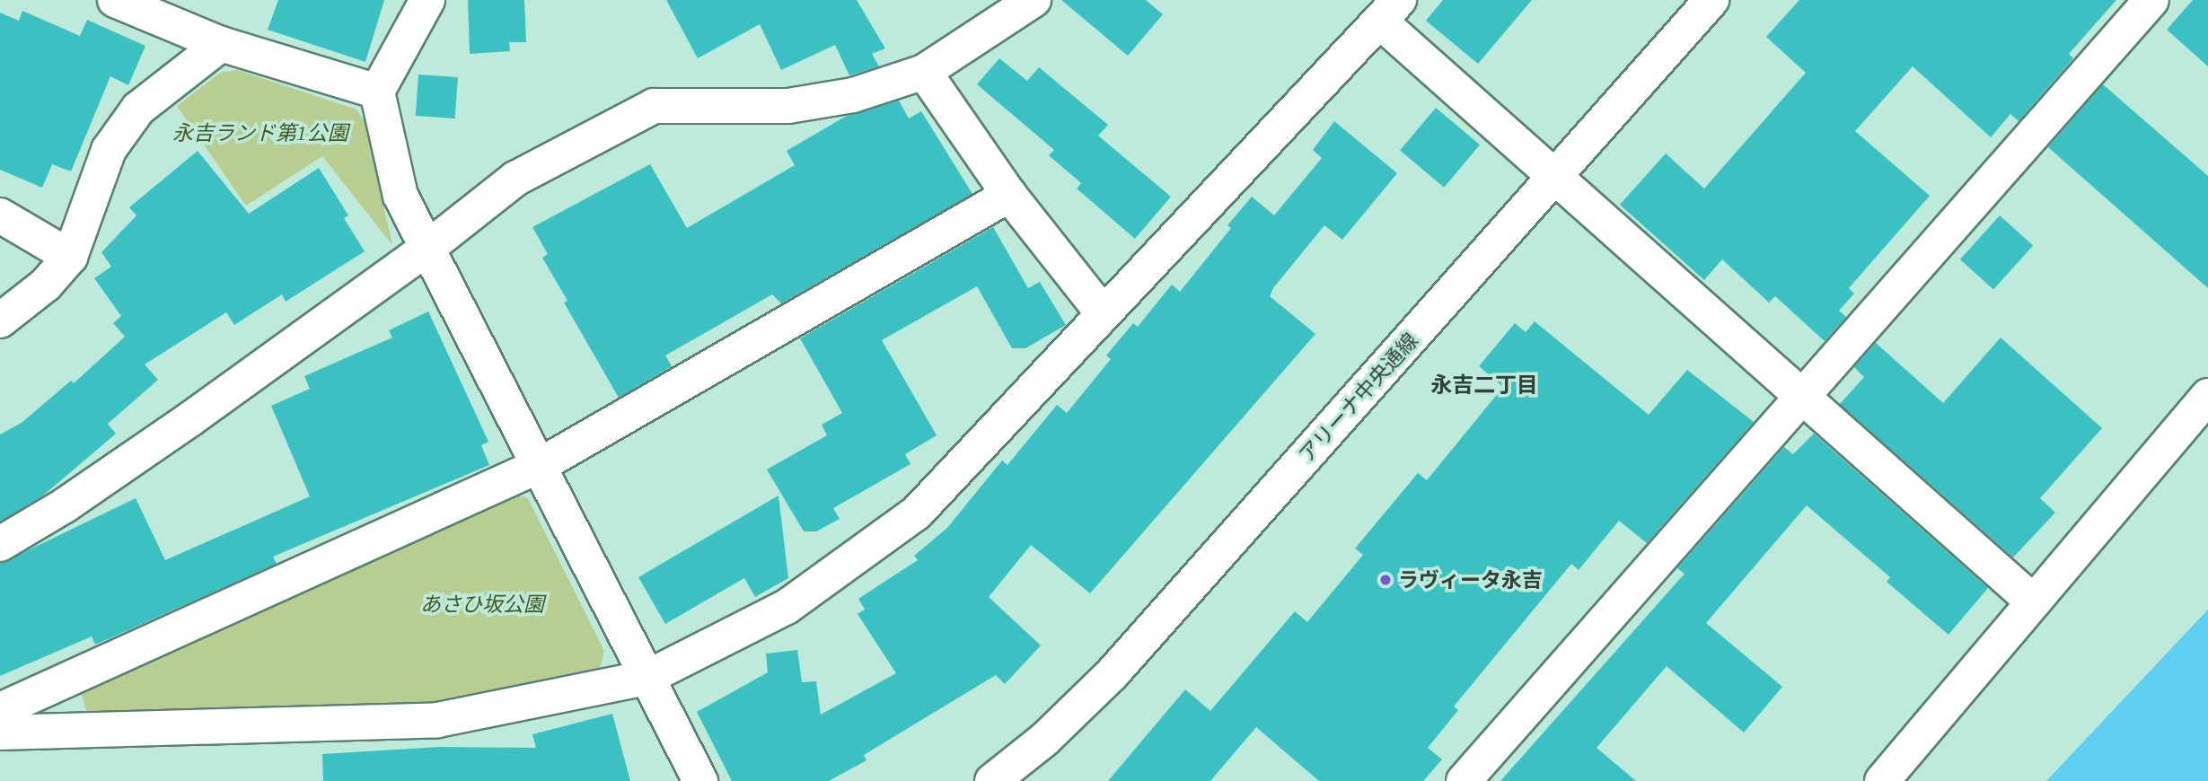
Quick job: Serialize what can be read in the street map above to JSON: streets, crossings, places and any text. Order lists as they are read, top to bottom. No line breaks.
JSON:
{"streets":{"street":["アリーナ中央通線"]},"districts":["永吉二丁目"],"parks":["永吉ランド第1公園","あさひ坂公園"],"places":["ラヴィータ永吉"]}
